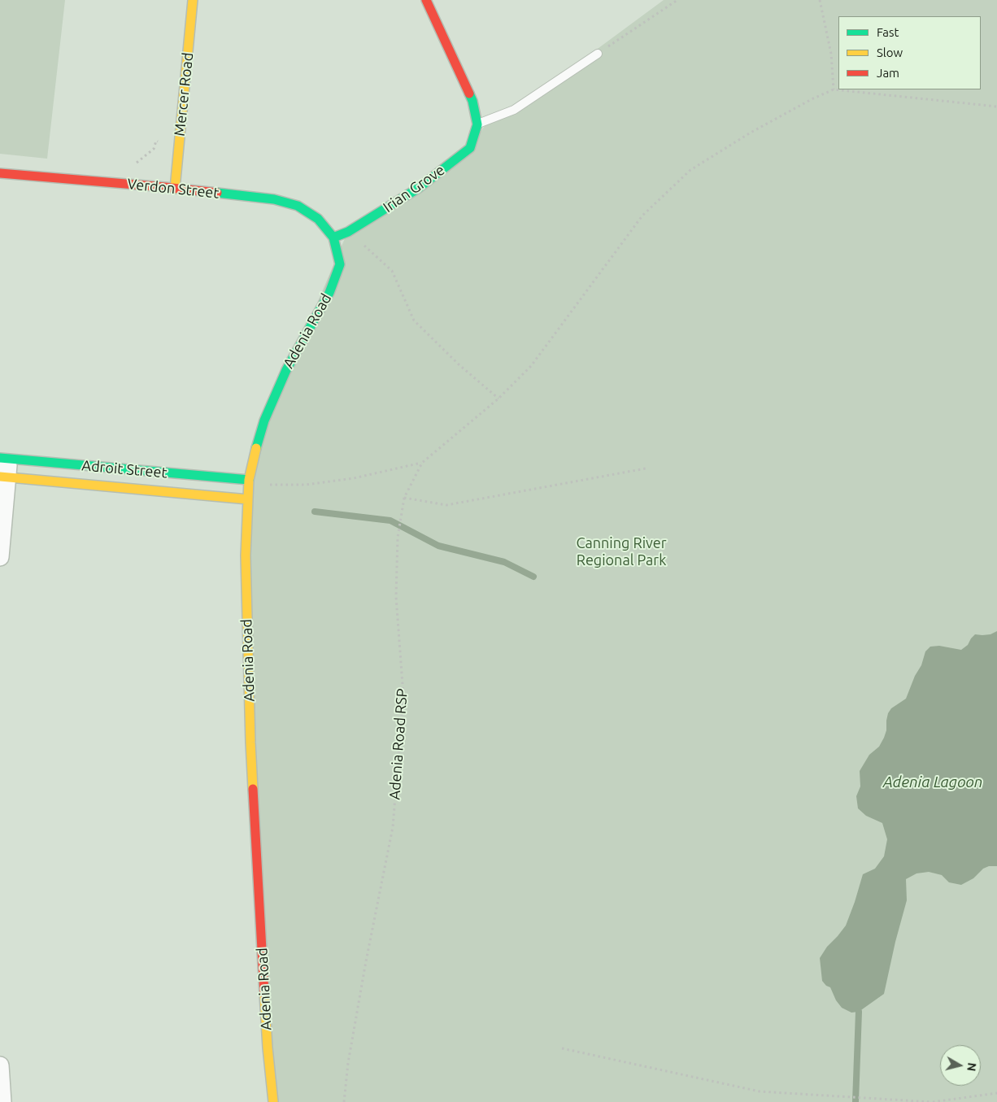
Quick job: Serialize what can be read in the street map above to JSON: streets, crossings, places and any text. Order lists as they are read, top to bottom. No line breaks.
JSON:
{"streets":{"street":["Mercer Road","Verdon Street","Irian Grove","Adenia Road","Adroit Street"],"path":["Adenia Road RSP"]},"crossings":[["Mercer Road","Verdon Street"],["Verdon Street","Irian Grove"],["Verdon Street","Adenia Road"],["Irian Grove","Adenia Road"],["Adenia Road","Adroit Street"]],"water":["Adenia Lagoon"],"parks":["Canning River Regional Park"],"legend":["Fast","Slow","Jam"],"north":"right"}
